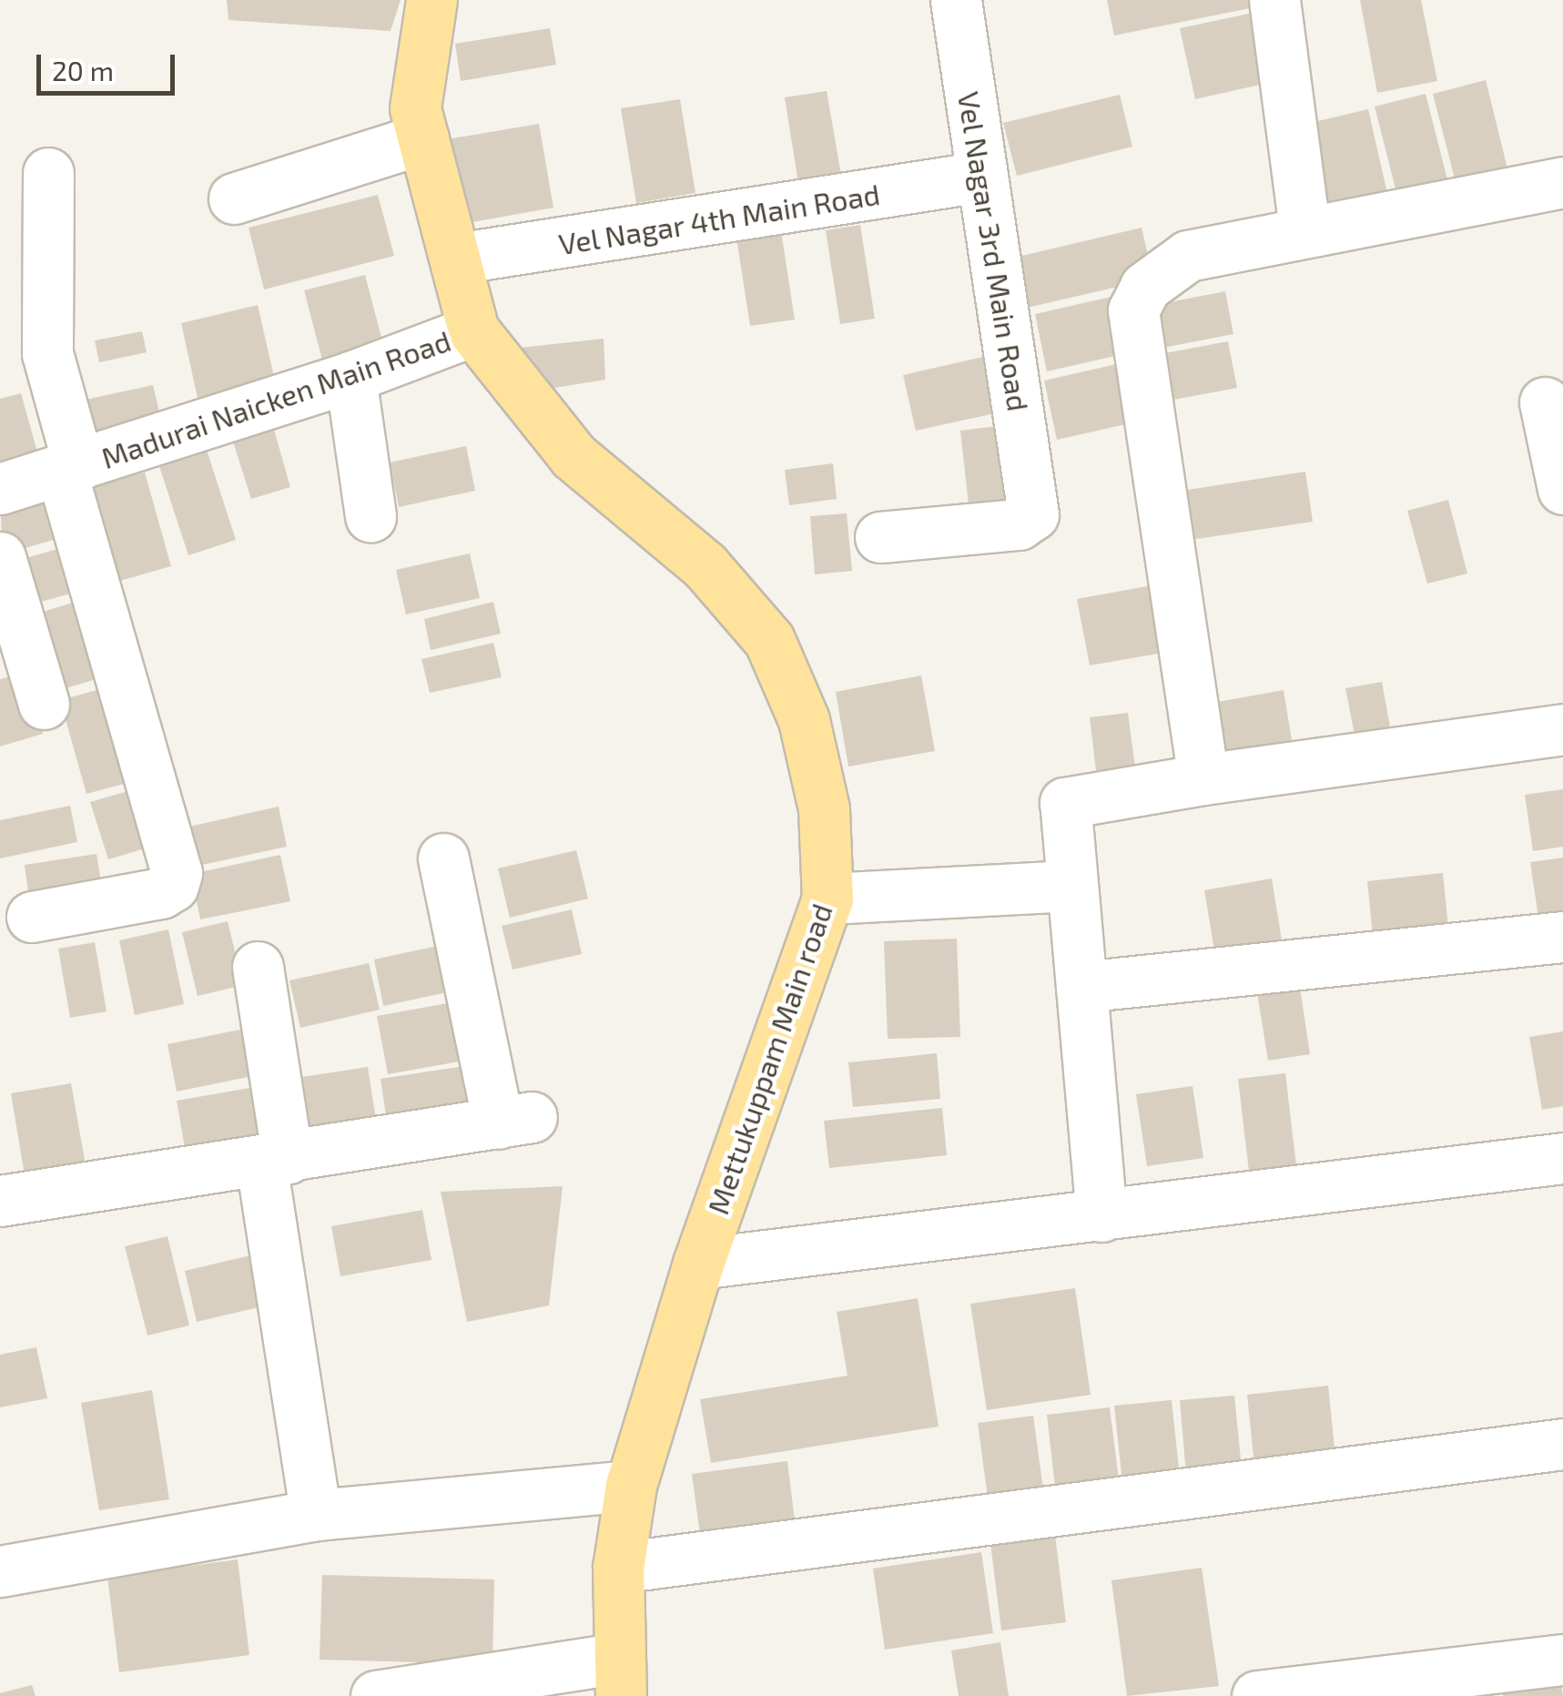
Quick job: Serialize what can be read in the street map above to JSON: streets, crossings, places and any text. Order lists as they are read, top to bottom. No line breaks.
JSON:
{"streets":{"main road":["Mettukuppam Main road"],"street":["Vel Nagar 4th Main Road","Vel Nagar 3rd Main Road","Madurai Naicken Main Road"]},"crossings":[["Vel Nagar 4th Main Road","Vel Nagar 3rd Main Road"],["Vel Nagar 4th Main Road","Mettukuppam Main road"],["Madurai Naicken Main Road","Mettukuppam Main road"]],"scale_bar":"20 m"}
